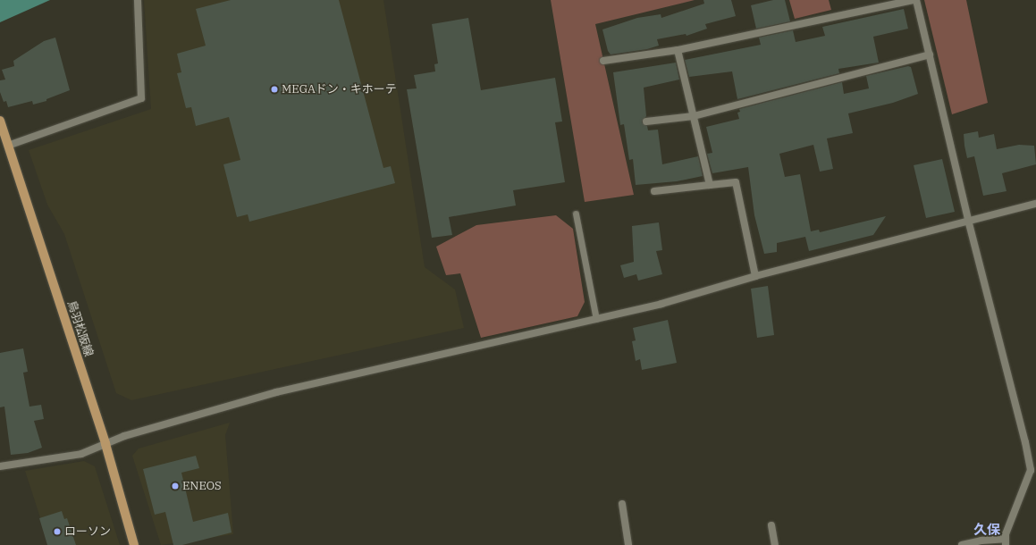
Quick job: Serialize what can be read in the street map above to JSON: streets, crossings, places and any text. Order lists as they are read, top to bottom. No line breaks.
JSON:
{"streets":{"main road":["鳥羽松阪線"]},"districts":["久保"],"places":["MEGAドン・キホーテ","ENEOS","ローソン"]}
